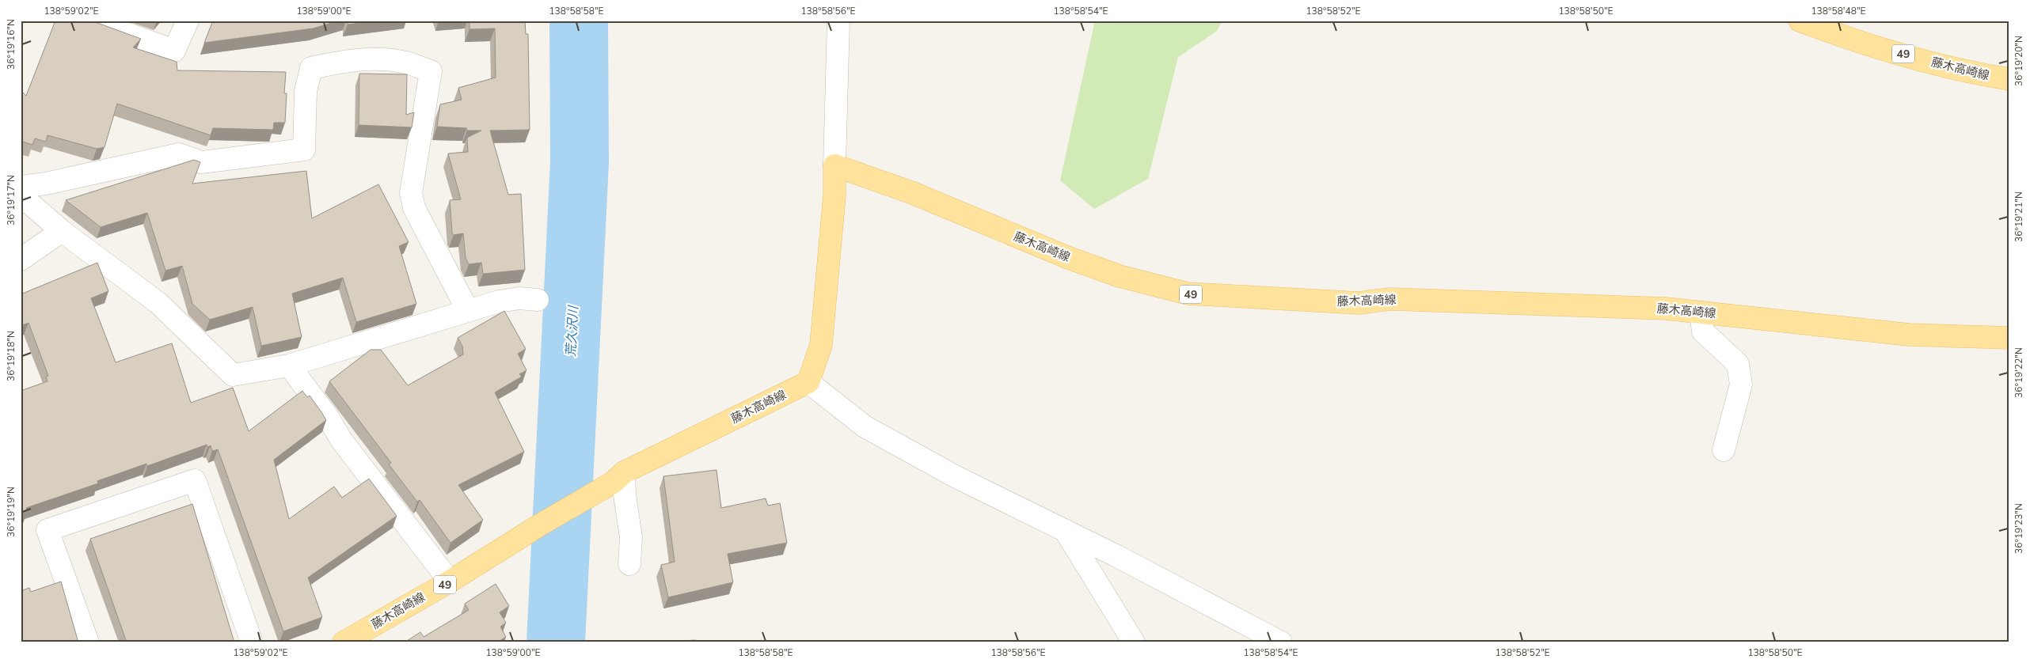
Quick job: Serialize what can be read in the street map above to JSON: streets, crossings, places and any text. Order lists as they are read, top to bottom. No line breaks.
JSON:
{"streets":{"main road":["49","藤木高崎線"]},"water":["荒久沢川"],"coordinates":["138°59'02\"E","138°59'00\"E","138°58'58\"E","138°58'56\"E","138°58'54\"E","138°58'52\"E","138°58'50\"E","138°58'48\"E","36°19'16\"N","36°19'20\"N","36°19'17\"N","36°19'21\"N","36°19'18\"N","36°19'22\"N","36°19'19\"N","36°19'23\"N"]}
